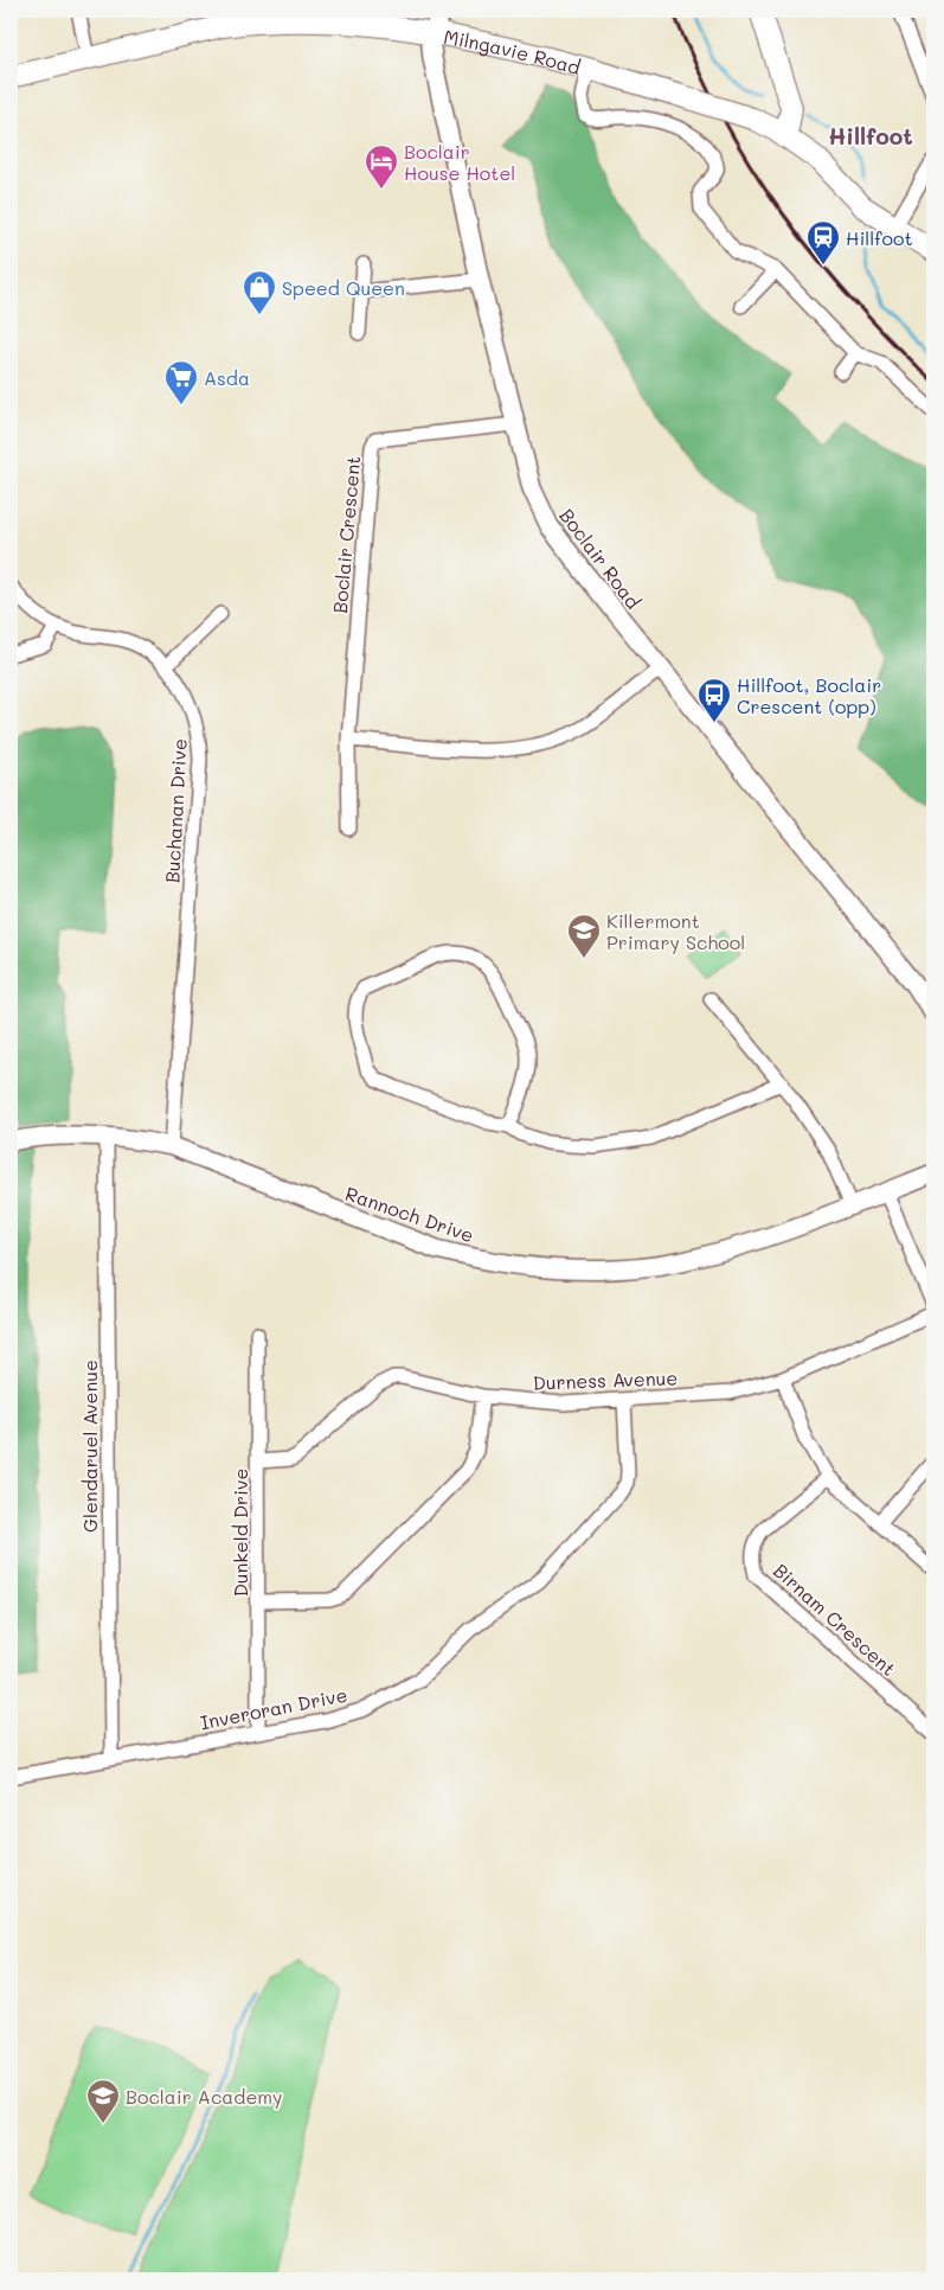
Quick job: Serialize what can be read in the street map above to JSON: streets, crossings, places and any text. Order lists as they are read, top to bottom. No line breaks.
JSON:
{"streets":{"main road":["Milngavie Road","Boclair Road","Rannoch Drive"],"street":["Boclair Crescent","Buchanan Drive","Durness Avenue","Glendaruel Avenue","Dunkeld Drive","Birnam Crescent","Inveroran Drive"]},"crossings":[["Milngavie Road","Boclair Road"],["Boclair Crescent","Boclair Road"],["Buchanan Drive","Rannoch Drive"],["Rannoch Drive","Glendaruel Avenue"],["Durness Avenue","Dunkeld Drive"],["Durness Avenue","Inveroran Drive"],["Glendaruel Avenue","Inveroran Drive"],["Dunkeld Drive","Inveroran Drive"]],"districts":["Hillfoot"],"places":{"hotel":["Boclair House Hotel"],"station":["Hillfoot"],"shop":["Speed Queen"],"supermarket":["Asda"],"bus stop":["Hillfoot, Boclair Crescent (opp)"],"school or university":["Killermont Primary School","Boclair Academy"]}}
